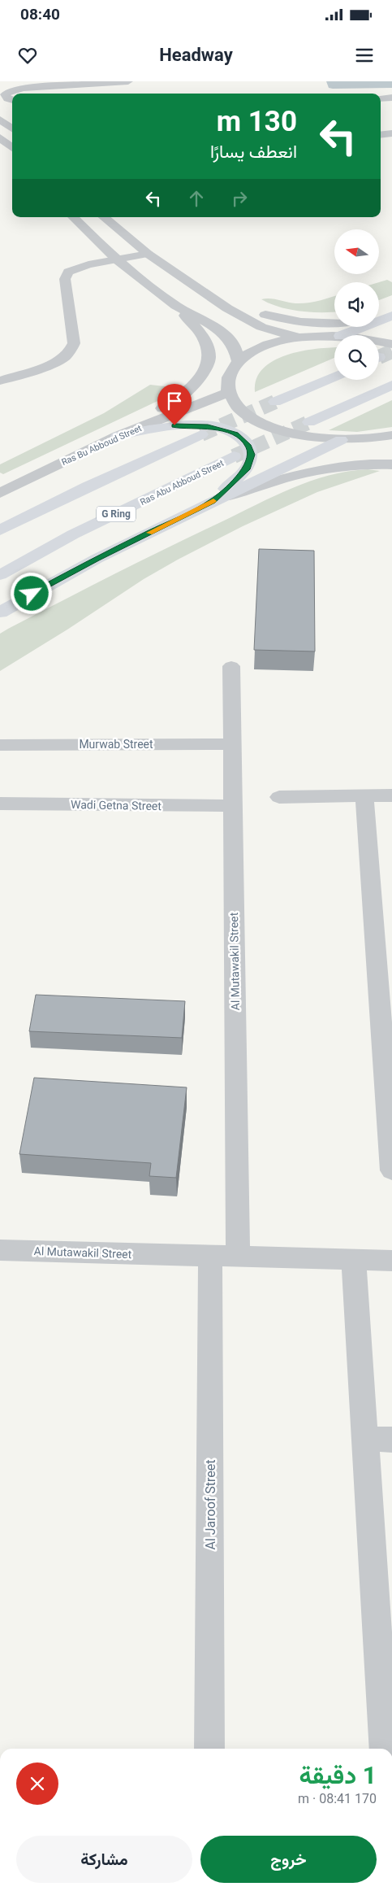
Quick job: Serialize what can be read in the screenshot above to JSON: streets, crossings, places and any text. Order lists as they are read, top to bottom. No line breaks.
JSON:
{"streets":{"highway":["Ras Abu Abboud Street","G Ring"],"street":["Ras Bu Abboud Street","Murwab Street","Wadi Getna Street","Al Mutawakil Street","Al Jaroof Street"]},"crossings":[["Murwab Street","Al Mutawakil Street"],["Wadi Getna Street","Al Mutawakil Street"],["Al Mutawakil Street","Al Jaroof Street"]],"north":"left","page":{"status":"08:40","header":"Headway","turn":["130 m","انعطف يسارًا"],"heading":["1 دقيقة","170 m · 08:41"],"buttons":["خروج","مشاركة"]}}
